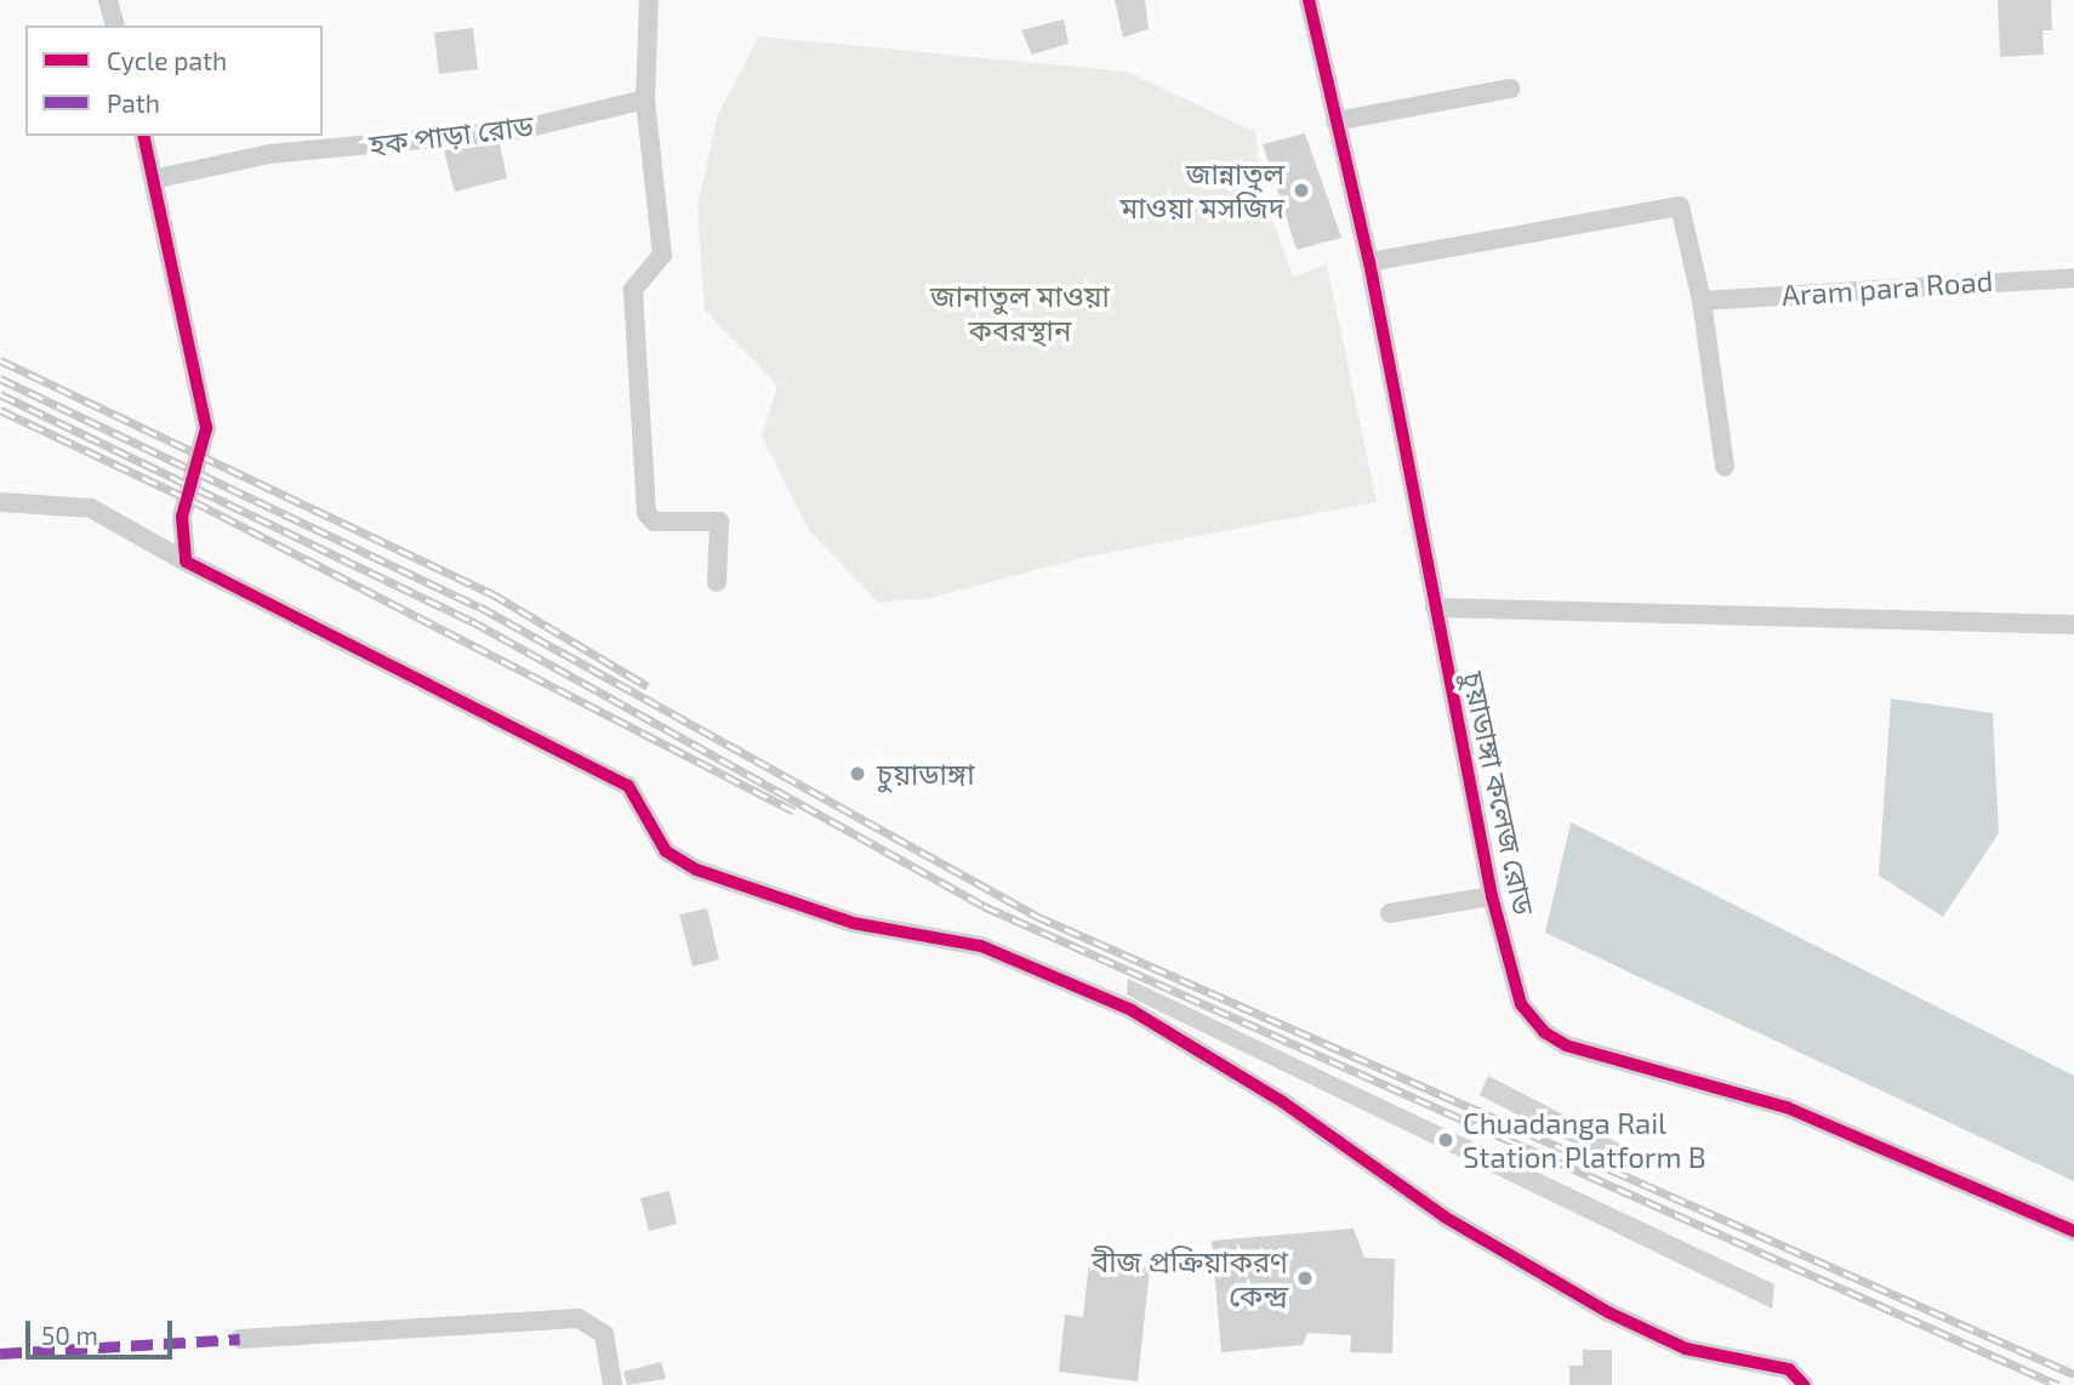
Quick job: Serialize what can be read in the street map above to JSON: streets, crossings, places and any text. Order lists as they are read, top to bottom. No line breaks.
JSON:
{"streets":{"street":["হক পাড়া রোড","Aram para Road","চুয়াডাঙ্গা কলেজ রোড"]},"parks":["জানাতুল মাওয়া কবরস্থান"],"places":["জান্নাতুল মাওয়া মসজিদ","চুয়াডাঙ্গা","Chuadanga Rail Station Platform B","বীজ প্রক্রিয়াকরণ কেন্দ্র"],"legend":["Cycle path","Path"],"scale_bar":"50 m"}
